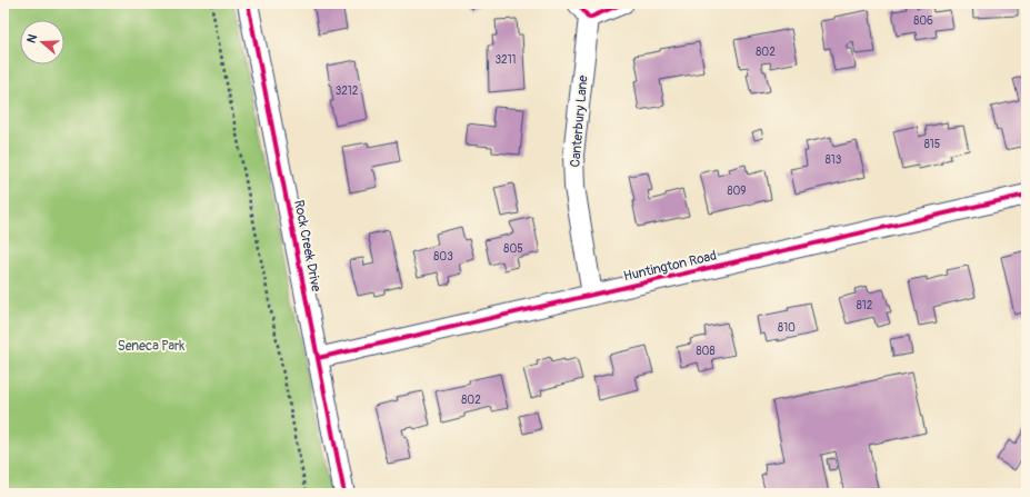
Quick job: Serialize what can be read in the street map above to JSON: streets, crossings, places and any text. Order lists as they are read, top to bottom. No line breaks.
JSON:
{"streets":{"street":["Canterbury Lane","Rock Creek Drive","Huntington Road"]},"crossings":[["Canterbury Lane","Huntington Road"],["Rock Creek Drive","Huntington Road"]],"parks":["Seneca Park"],"house_numbers":["806","802","3211","3212","815","813","809","805","803","812","810","808","802"],"north":"left"}
